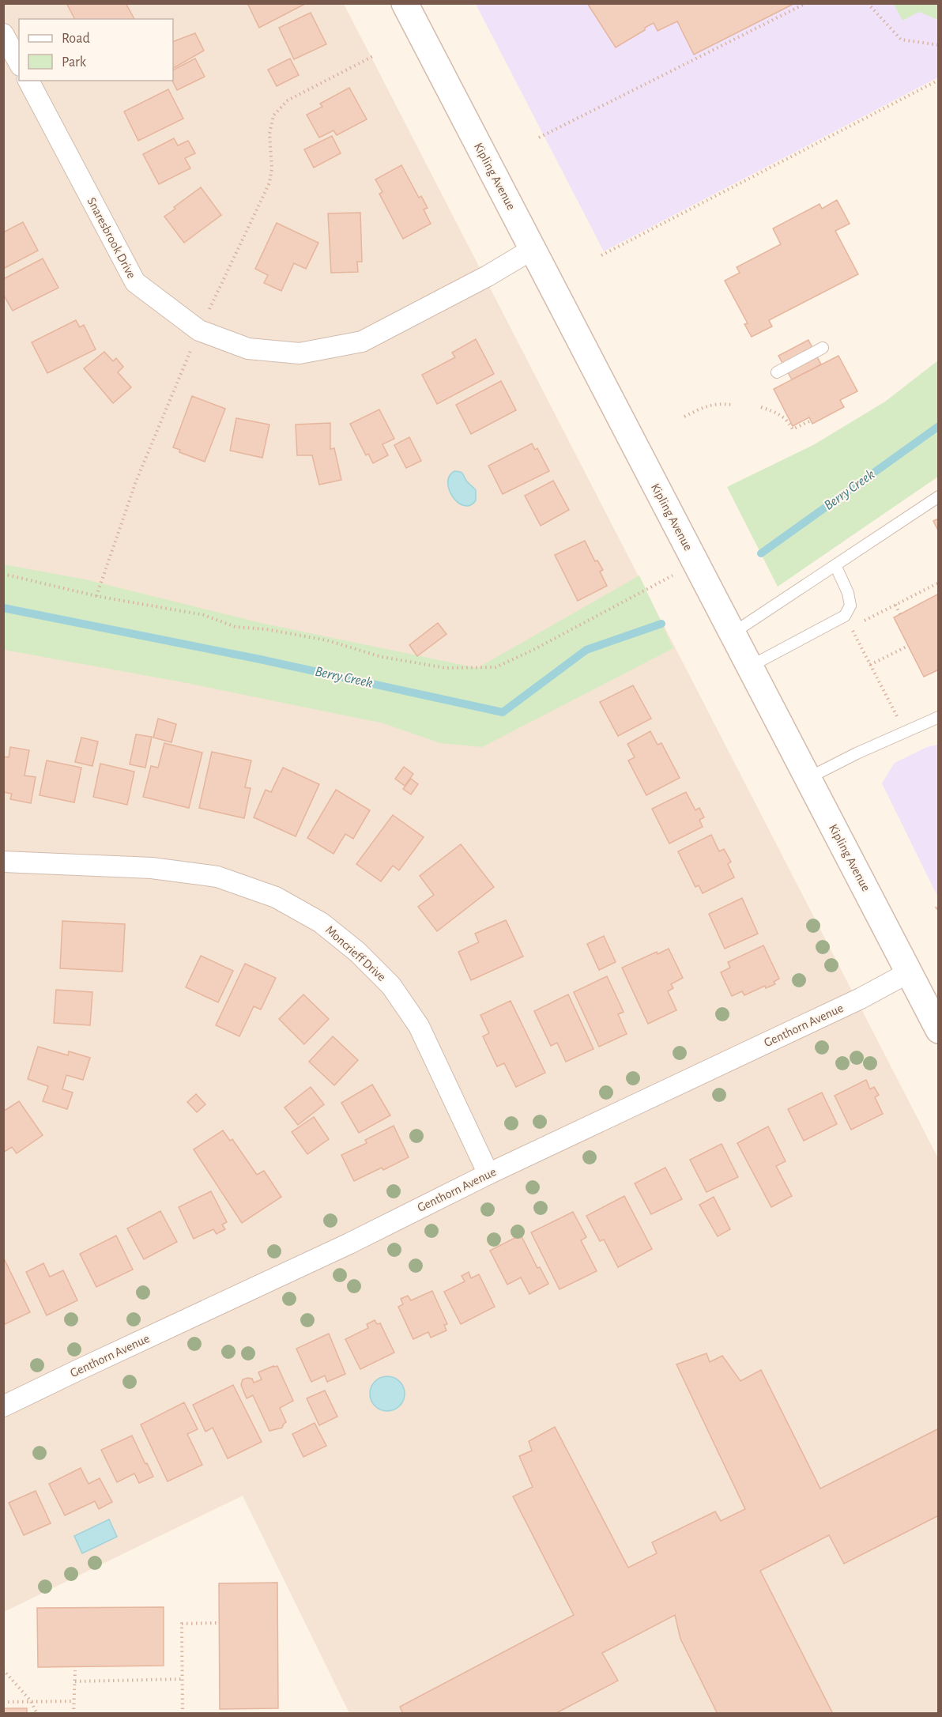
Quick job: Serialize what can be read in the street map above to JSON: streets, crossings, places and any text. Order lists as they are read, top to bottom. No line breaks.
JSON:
{"streets":{"main road":["Kipling Avenue"],"street":["Snaresbrook Drive","Moncrieff Drive","Genthorn Avenue"]},"crossings":[["Kipling Avenue","Snaresbrook Drive"],["Kipling Avenue","Genthorn Avenue"],["Moncrieff Drive","Genthorn Avenue"]],"water":["Berry Creek"],"legend":["Road","Park"]}
